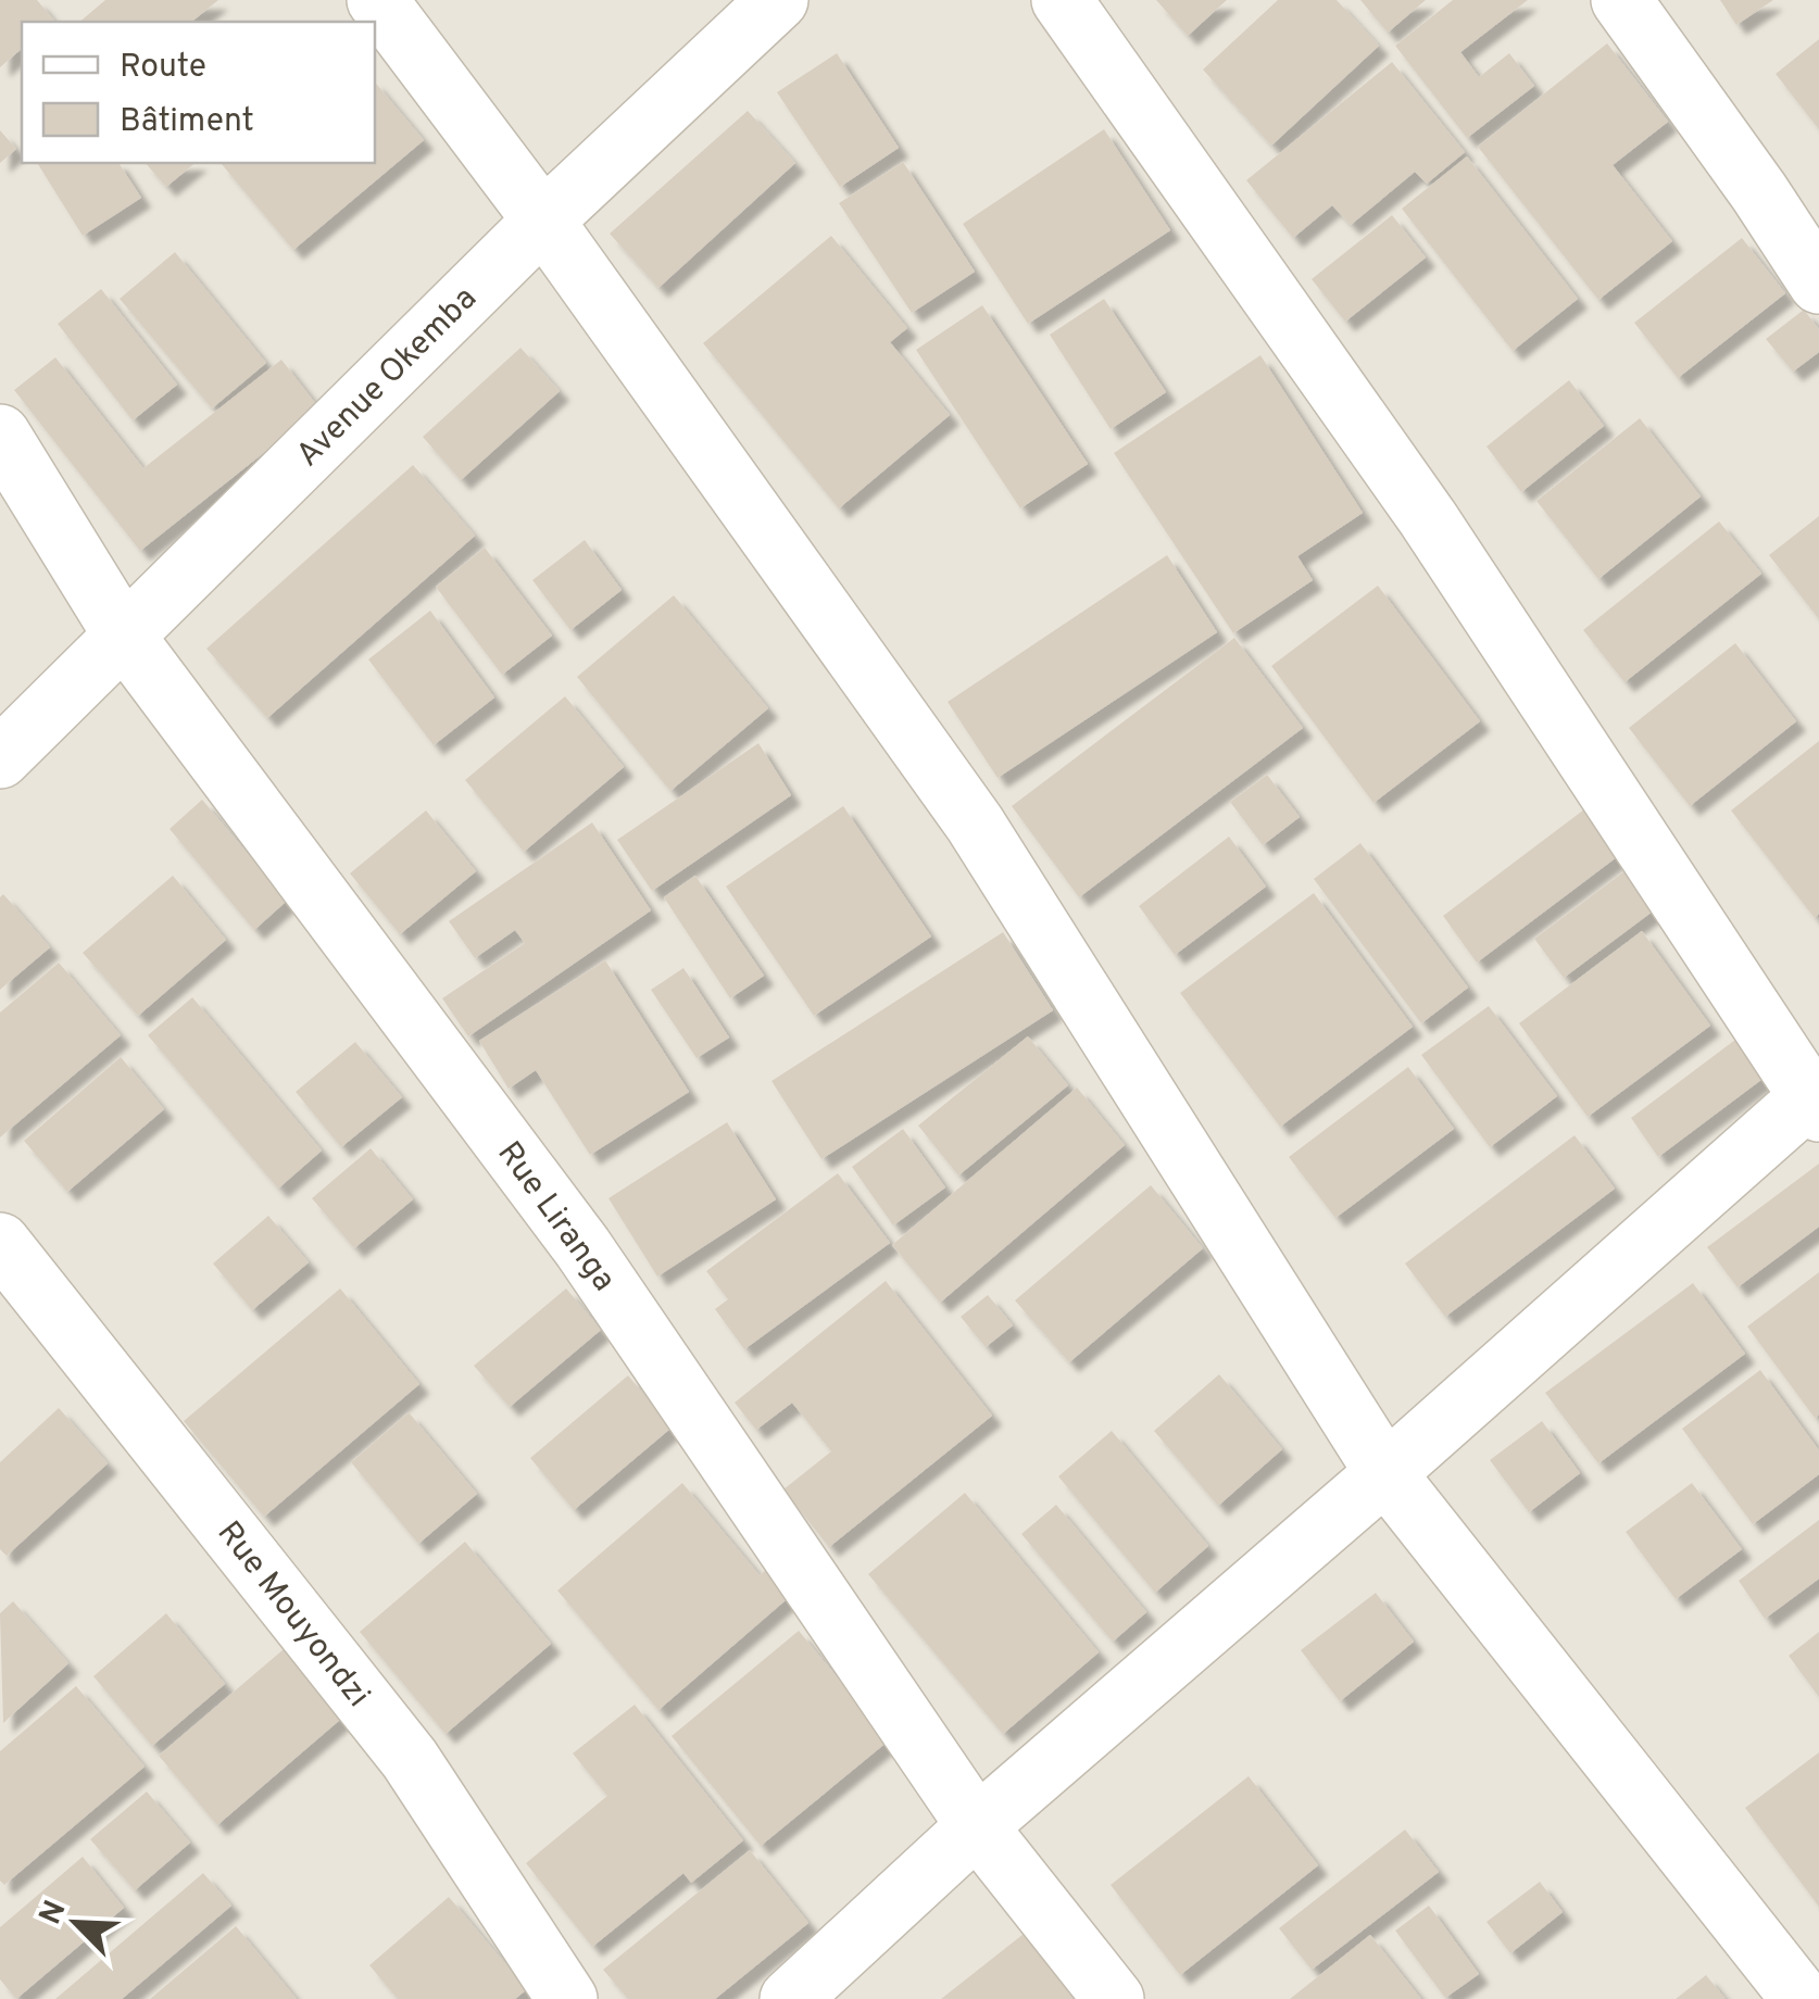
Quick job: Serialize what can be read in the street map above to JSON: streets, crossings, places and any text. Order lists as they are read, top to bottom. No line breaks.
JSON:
{"streets":{"street":["Avenue Okemba","Rue Liranga","Rue Mouyondzi"]},"crossings":[["Avenue Okemba","Rue Liranga"]],"legend":["Route","Bâtiment"],"north":"top left"}
